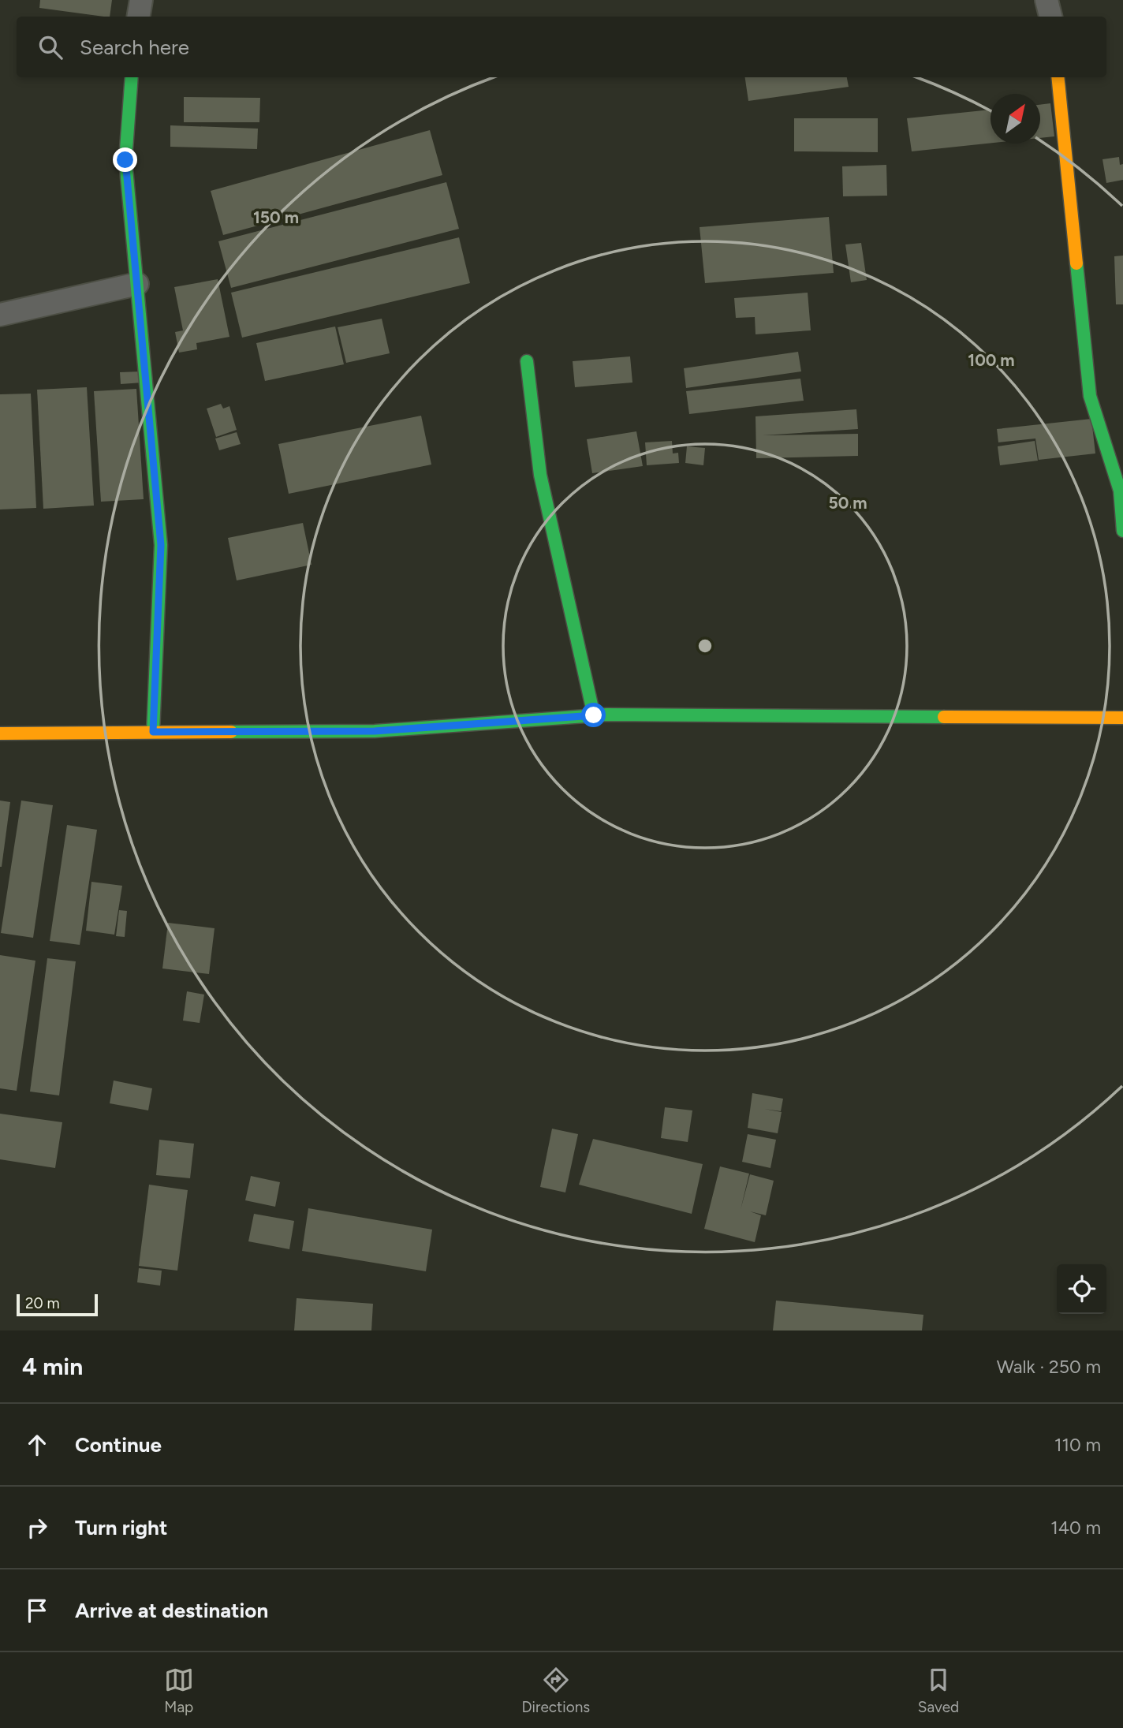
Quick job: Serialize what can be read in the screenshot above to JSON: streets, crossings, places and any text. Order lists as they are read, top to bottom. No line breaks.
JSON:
{"scale_bar":"20 m","north":"top right","page":{"search":"Search here","scale":"20 m","heading":["4 min","Walk · 250 m"],"list":[["Continue","110 m"],["Turn right","140 m"],"Arrive at destination"],"nav":["Map","Directions","Saved"]},"rings":["150 m","100 m","50 m"]}
